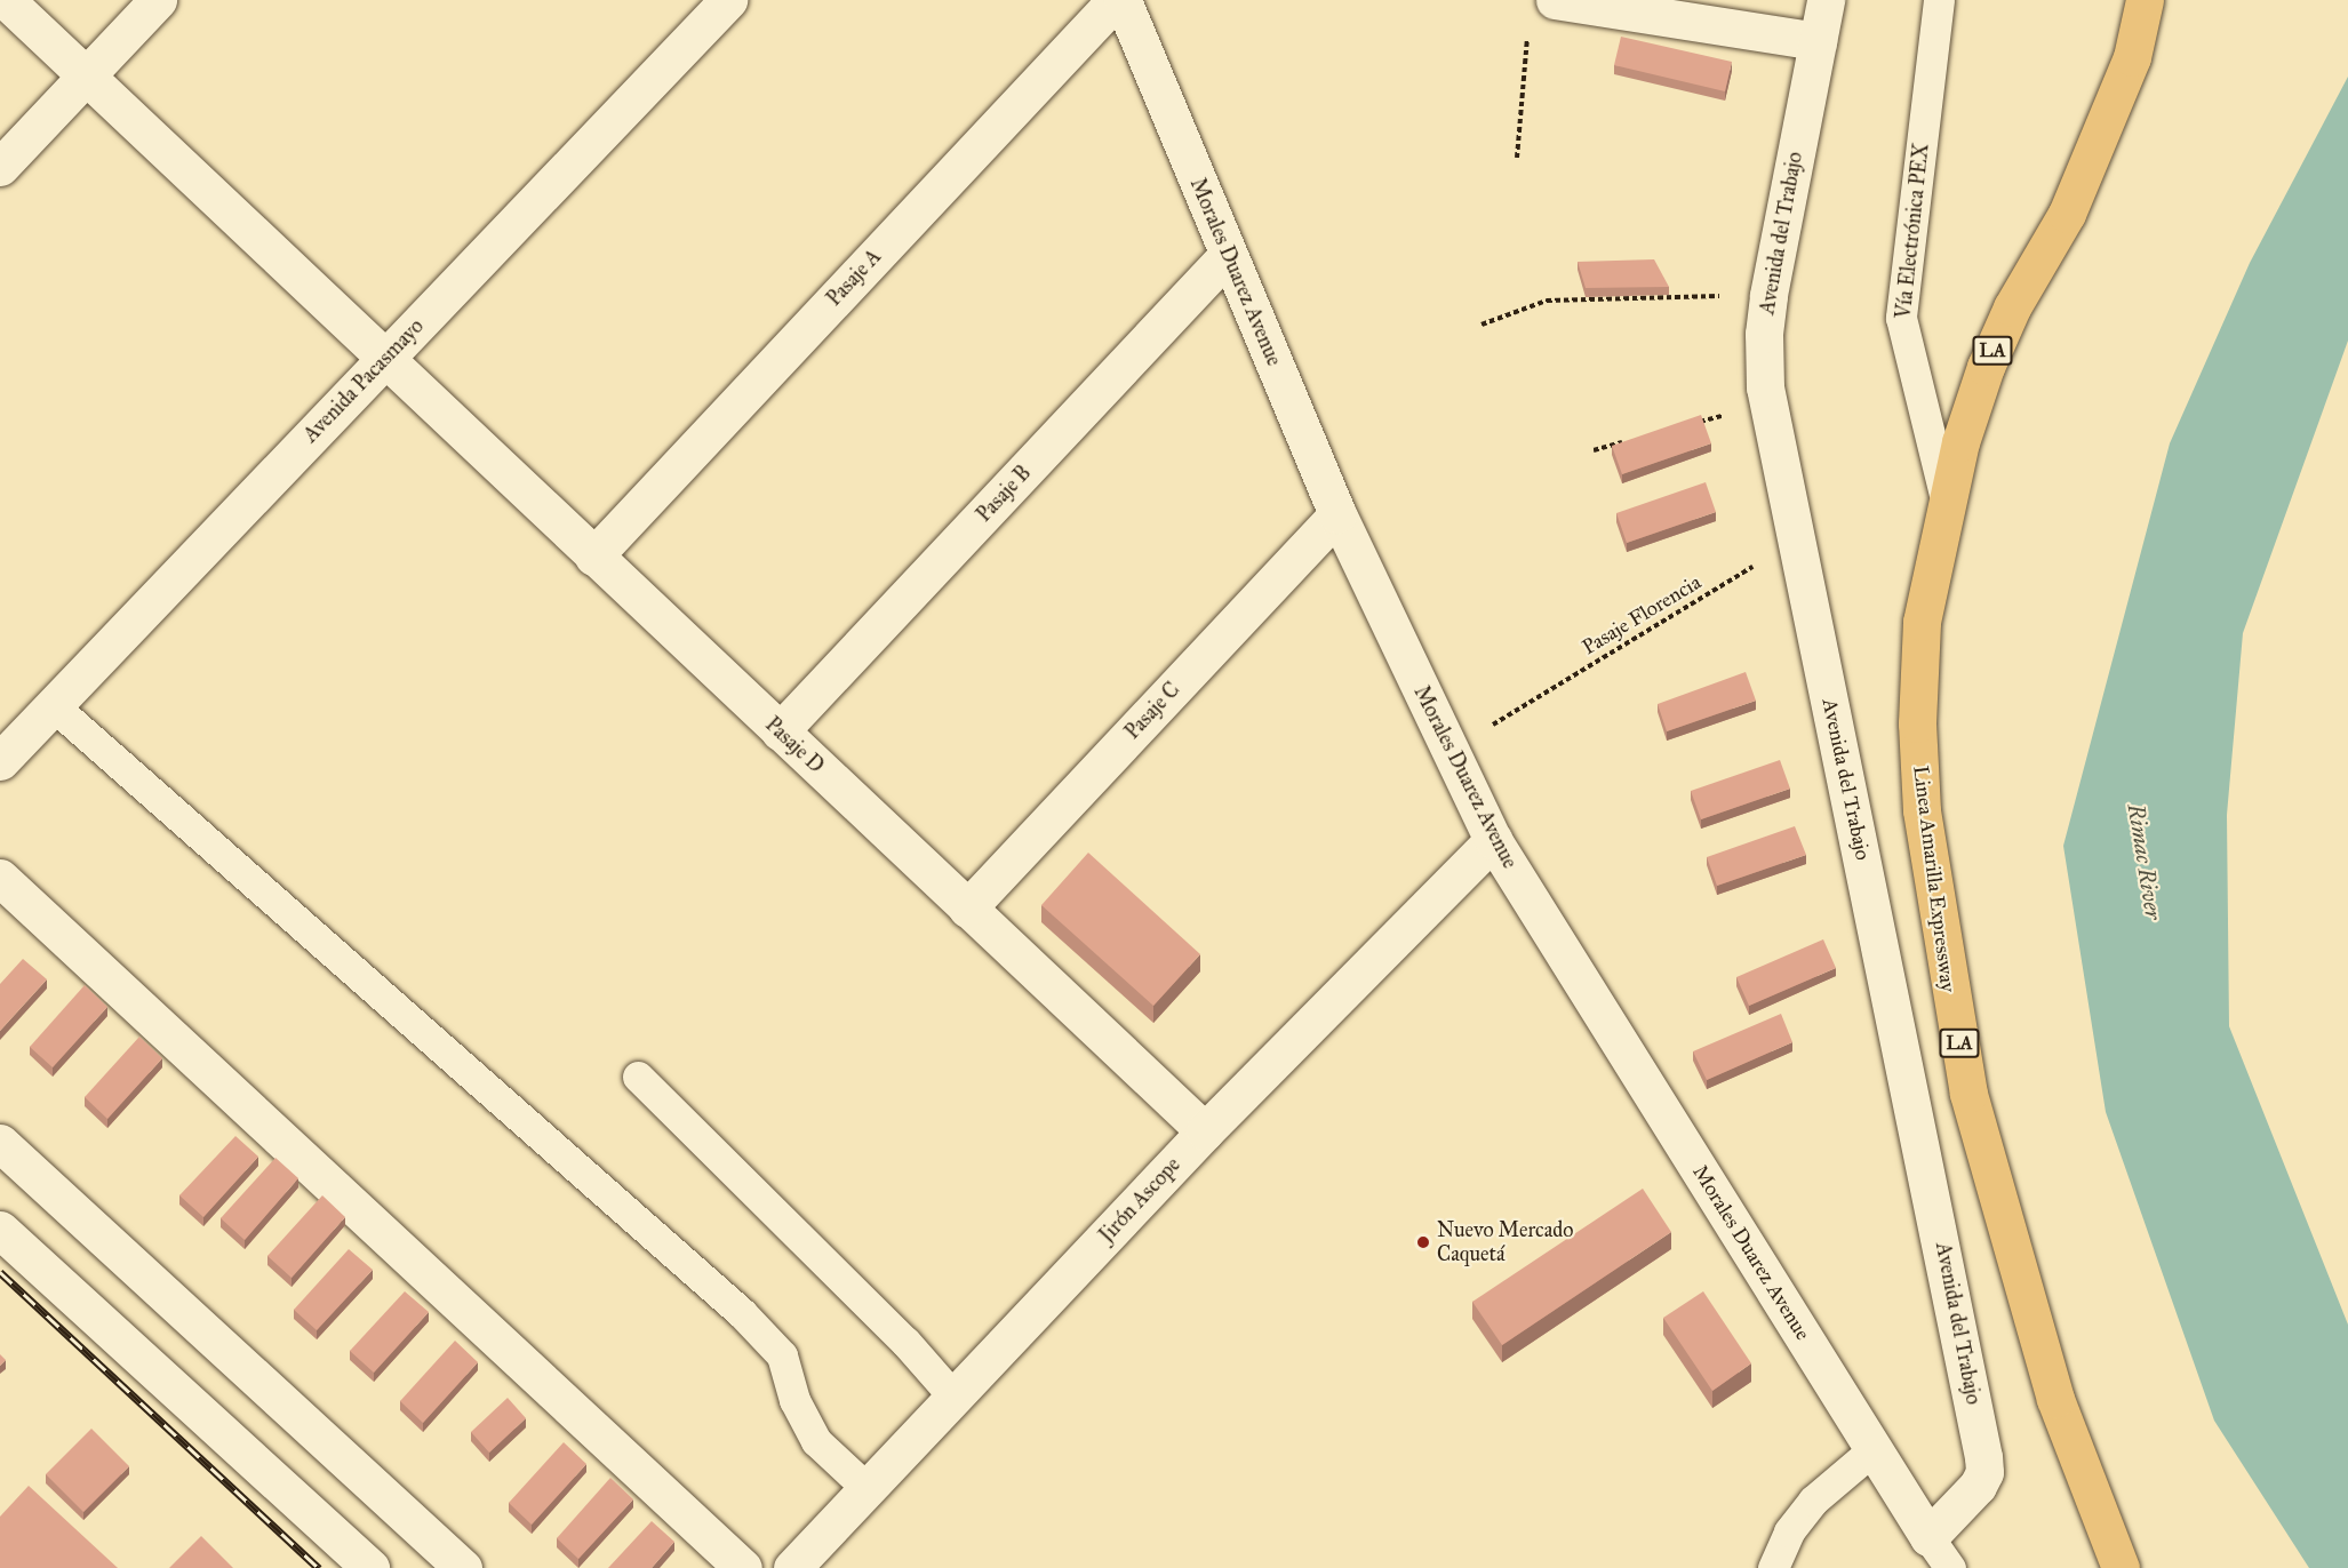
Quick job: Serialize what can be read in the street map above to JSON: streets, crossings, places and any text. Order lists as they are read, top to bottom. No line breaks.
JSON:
{"streets":{"highway":["LA","Linea Amarilla Expressway"],"street":["Avenida del Trabajo","Morales Duarez Avenue","Pasaje A","Avenida Pacasmayo","Pasaje B","Pasaje C","Pasaje D","Jirón Ascope"],"lane":["Vía Electrónica PEX"],"path":["Pasaje Florencia"]},"crossings":[["Vía Electrónica PEX","Linea Amarilla Expressway"],["Avenida del Trabajo","Morales Duarez Avenue"],["Avenida del Trabajo","Pasaje Florencia"],["Morales Duarez Avenue","Pasaje B"],["Morales Duarez Avenue","Pasaje C"],["Morales Duarez Avenue","Jirón Ascope"],["Pasaje A","Pasaje D"],["Avenida Pacasmayo","Pasaje D"],["Pasaje B","Pasaje D"],["Pasaje C","Pasaje D"],["Pasaje D","Jirón Ascope"]],"water":["Rimac River"],"places":["Nuevo Mercado Caquetá"]}
